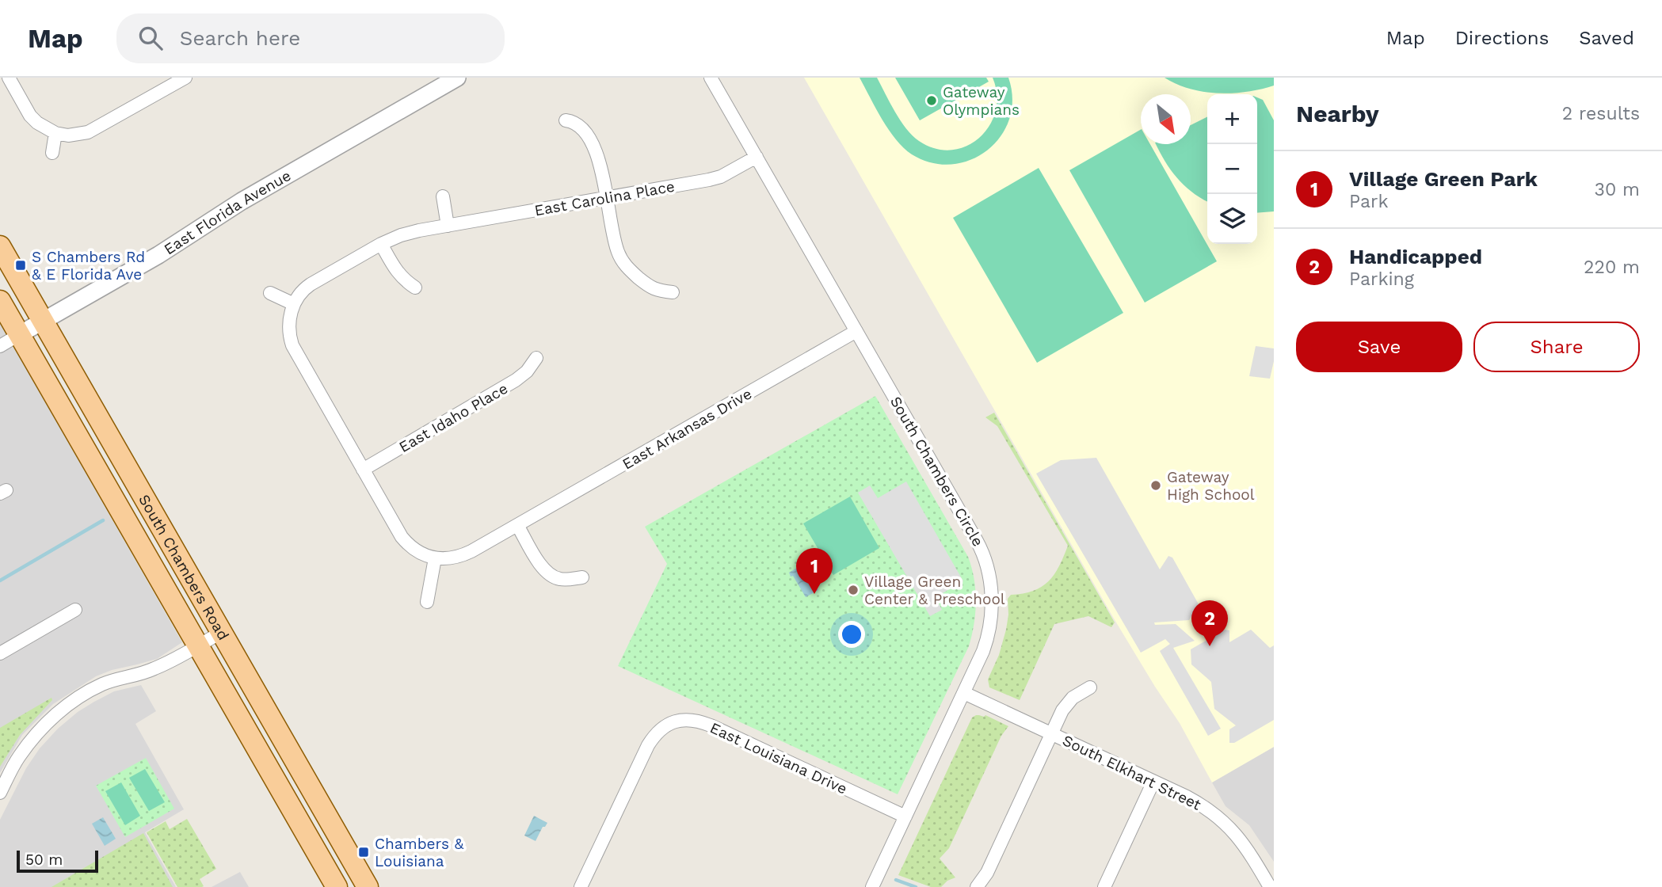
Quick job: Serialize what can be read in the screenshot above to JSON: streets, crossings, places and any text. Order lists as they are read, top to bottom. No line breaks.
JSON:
{"streets":{"main road":["South Chambers Road"],"street":["East Carolina Place","East Florida Avenue","East Idaho Place","East Arkansas Drive","South Chambers Circle","East Louisiana Drive","South Elkhart Street"]},"crossings":[["East Carolina Place","South Chambers Circle"],["East Florida Avenue","South Chambers Road"],["East Arkansas Drive","South Chambers Circle"],["South Chambers Circle","East Louisiana Drive"],["South Chambers Circle","South Elkhart Street"]],"places":{"other":["Gateway Olympians","Gateway High School","Village Green Center & Preschool"],"transit":["S Chambers Rd & E Florida Ave","Chambers & Louisiana"]},"scale_bar":"50 m","north":"bottom right","page":{"header":"Map","search":"Search here","nav":["Map","Directions","Saved"],"heading":["Nearby","2 results"],"map_buttons":["+","−"],"list":[{"mark":"1","name":"Village Green Park","note":"Park","value":"30 m"},{"mark":"2","name":"Handicapped","note":"Parking","value":"220 m"}],"buttons":["Save","Share"],"pins":["1","2"],"scale":"50 m"}}
